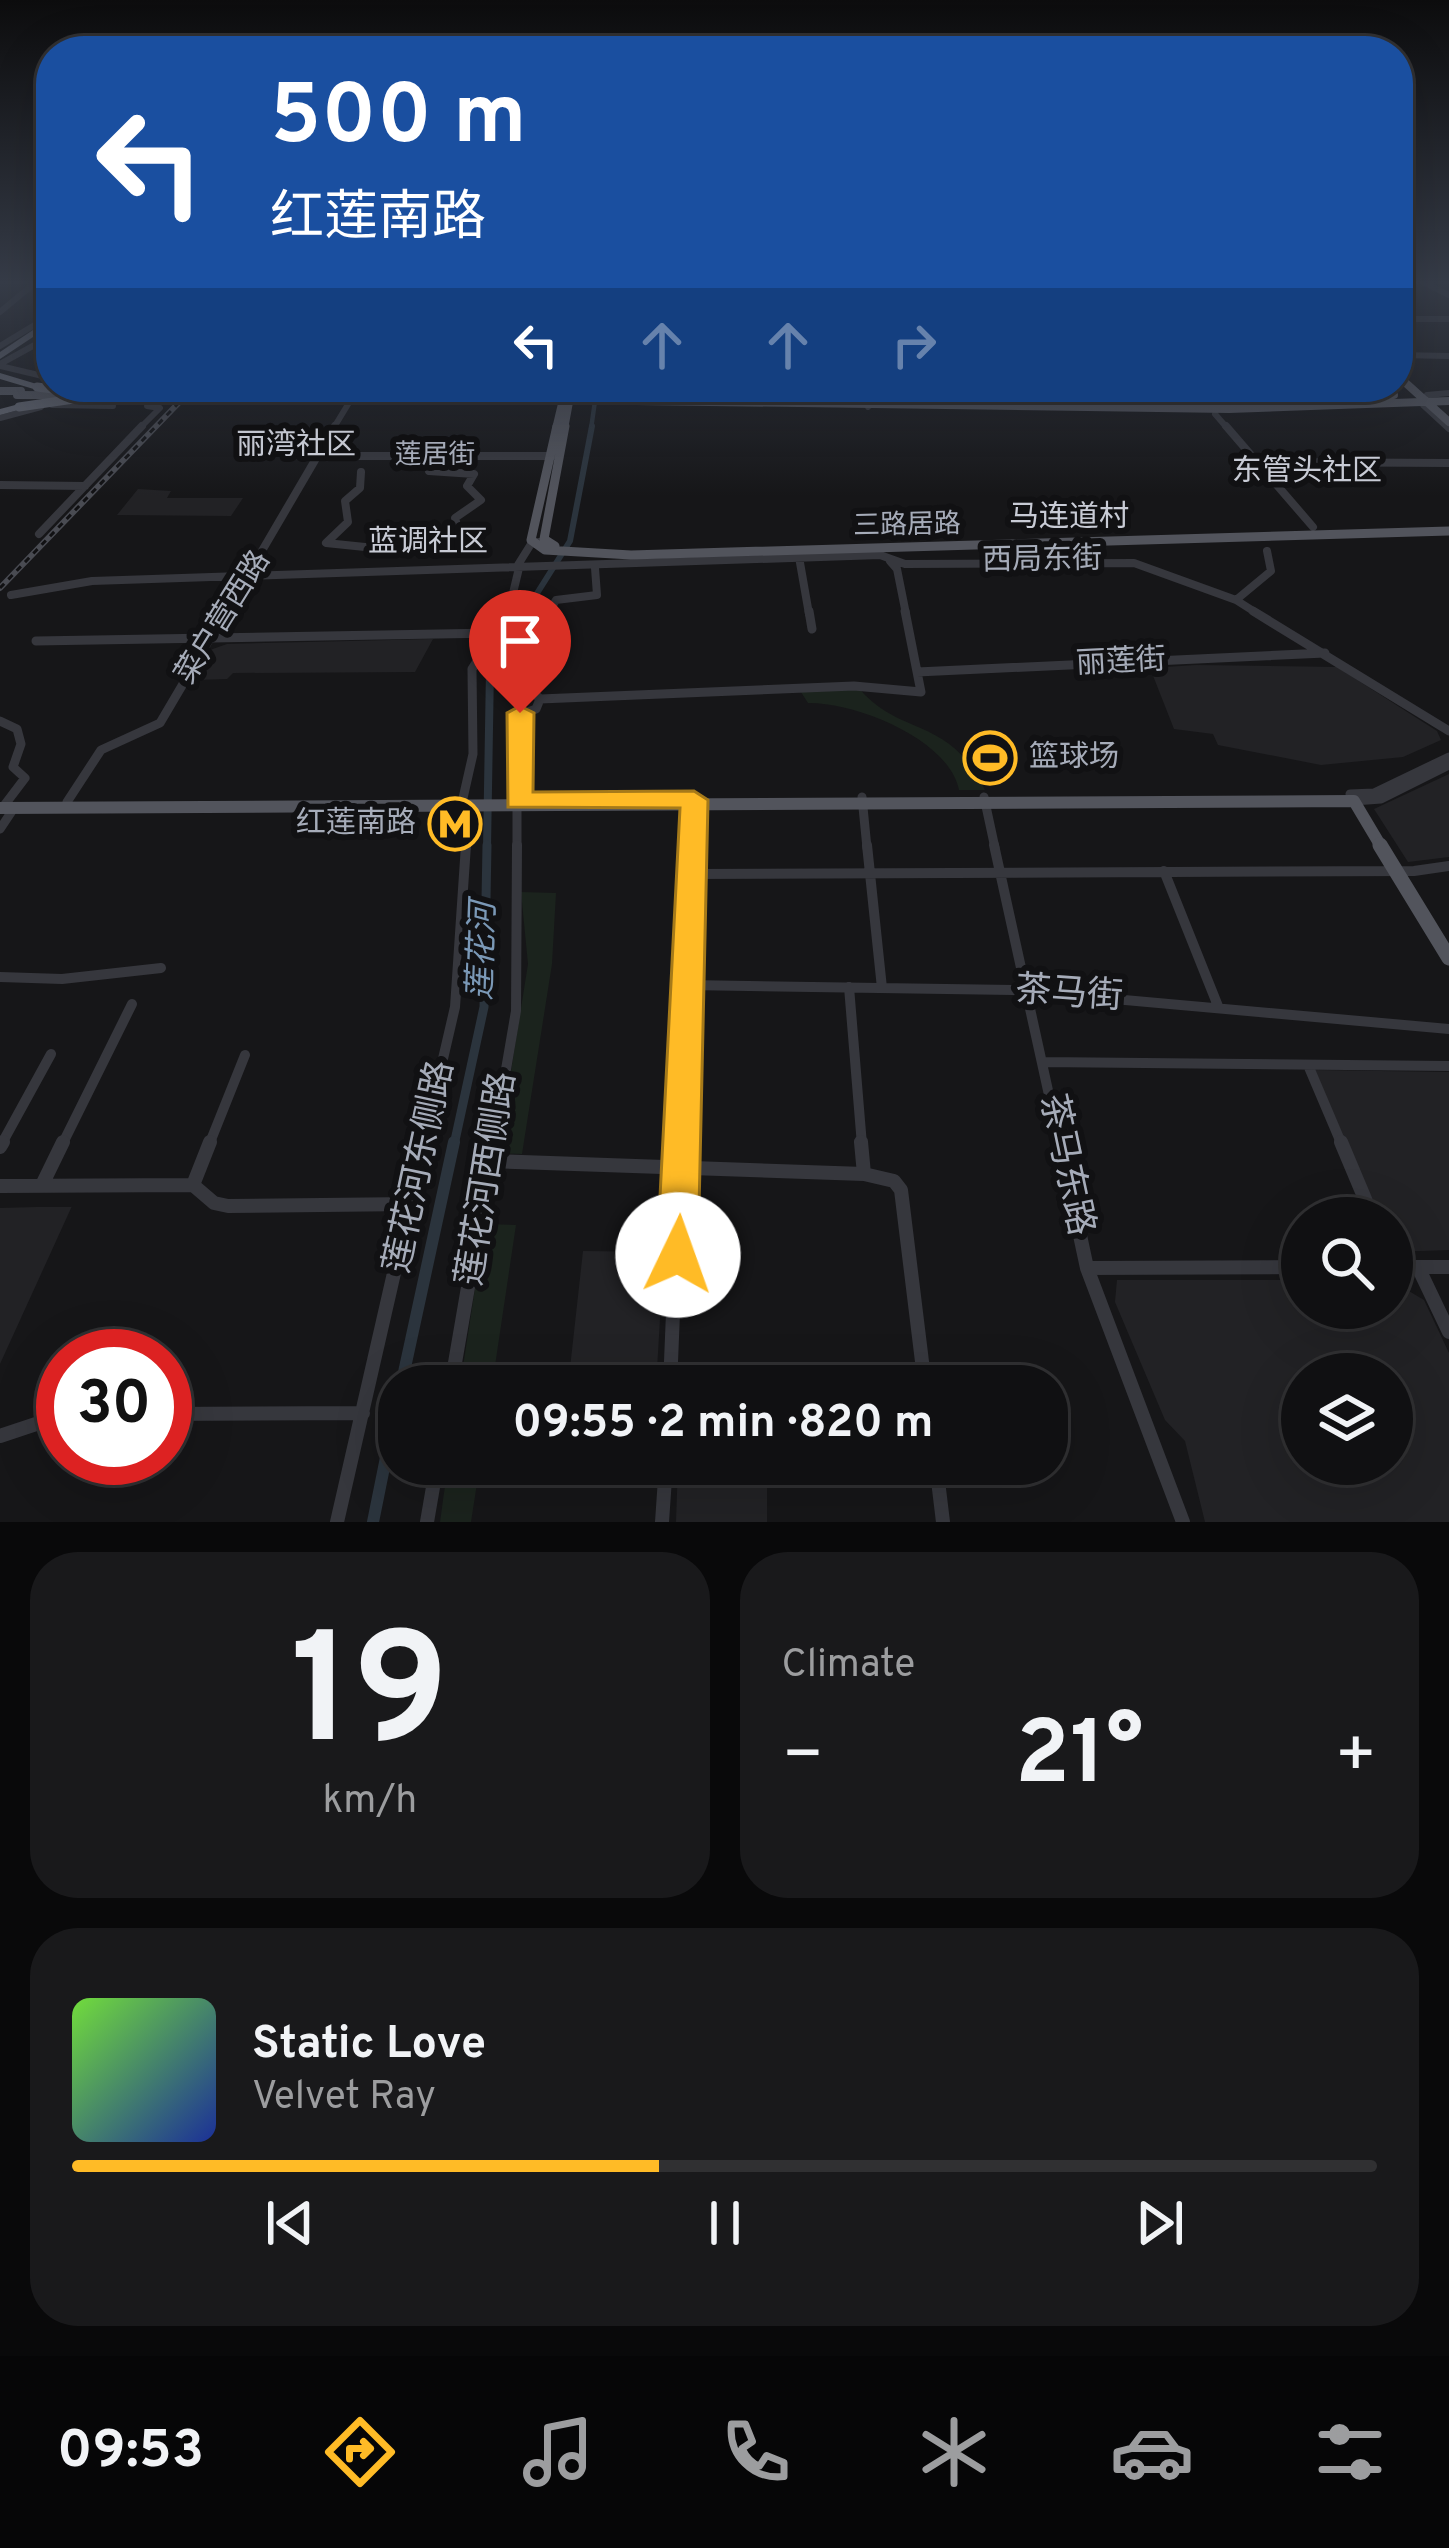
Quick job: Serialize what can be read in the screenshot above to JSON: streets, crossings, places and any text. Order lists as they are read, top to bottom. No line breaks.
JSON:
{"streets":{"main road":["三路居路"],"street":["莲居街","西局东街","菜户营西路","丽莲街","茶马街","茶马东路","莲花河东侧路","莲花河西侧路"]},"crossings":[["莲居街","菜户营西路"],["西局东街","丽莲街"],["西局东街","莲花河东侧路"],["茶马街","茶马东路"]],"districts":["丽湾社区","东管头社区","马连道村","蓝调社区"],"water":["莲花河"],"places":{"sports":["篮球场"],"metro station":["红莲南路"]},"page":{"turn":["500 m","红莲南路"],"limit":"30","trip":"09:55 · 2 min · 820 m","tile":[["19","km/h"],"Climate"],"heat":["−","21°","+"],"song":["Static Love","Velvet Ray"],"tabs":"09:53"}}
